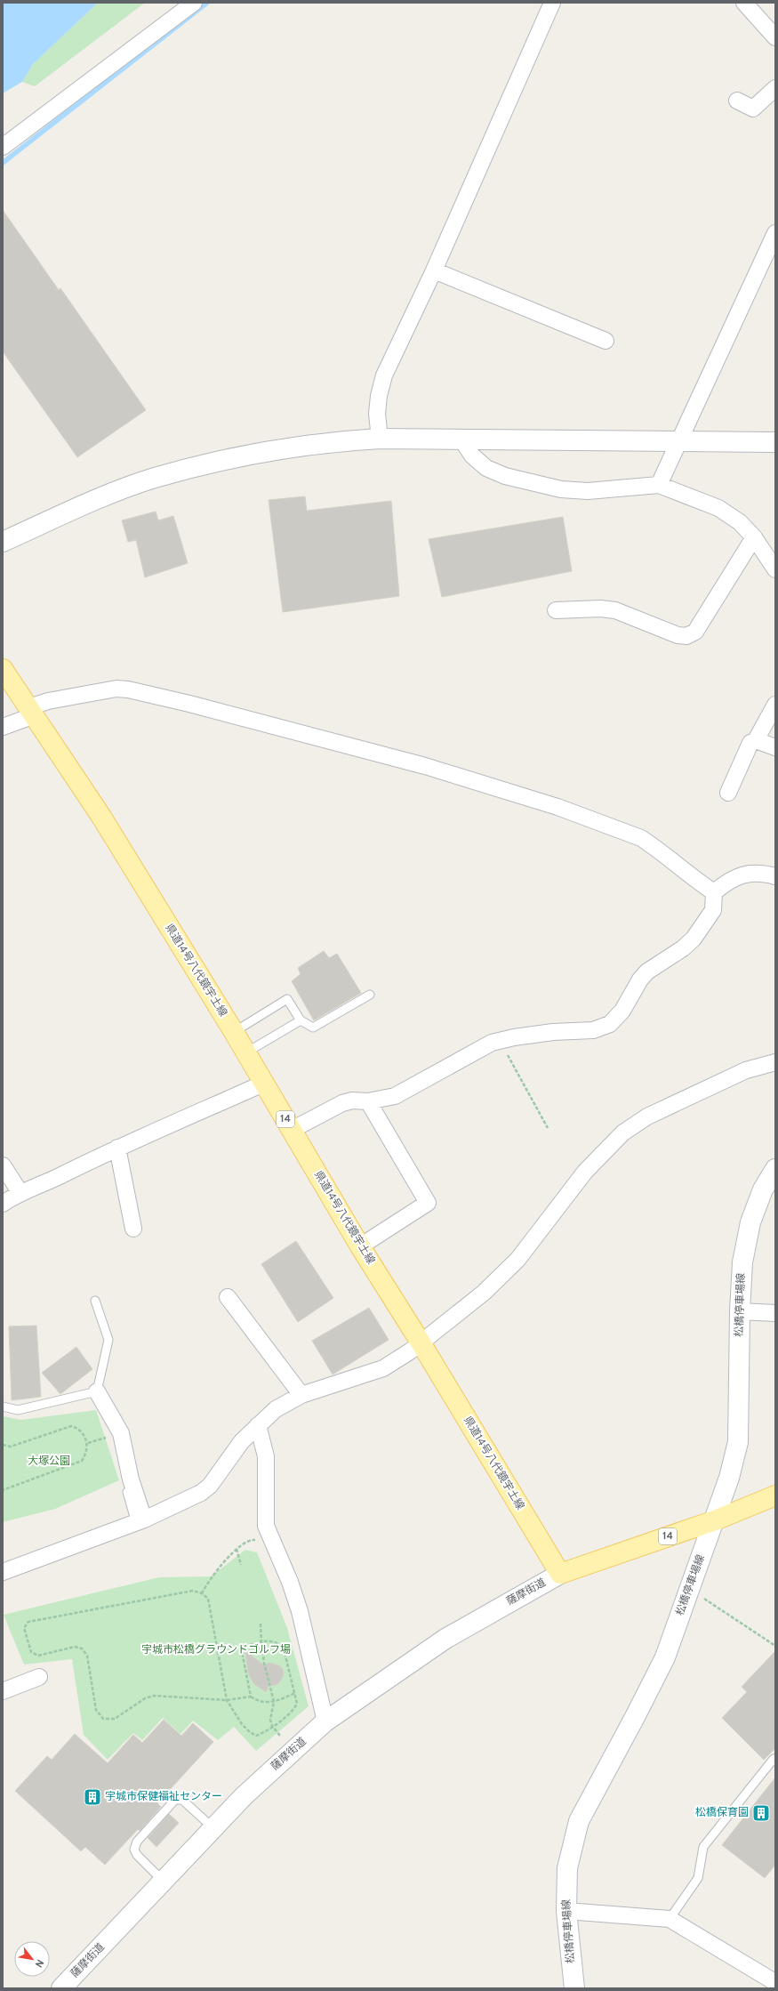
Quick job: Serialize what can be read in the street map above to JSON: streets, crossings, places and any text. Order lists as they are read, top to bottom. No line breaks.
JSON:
{"streets":{"main road":["県道14号八代鏡宇土線","14"],"street":["松橋停車場線","薩摩街道"]},"crossings":[["県道14号八代鏡宇土線","14"],["県道14号八代鏡宇土線","薩摩街道"],["14","松橋停車場線"],["14","薩摩街道"]],"parks":["大塚公園","宇城市松橋グラウンドゴルフ場"],"places":{"building":["宇城市保健福祉センター","松橋保育園"]},"north":"bottom right"}
